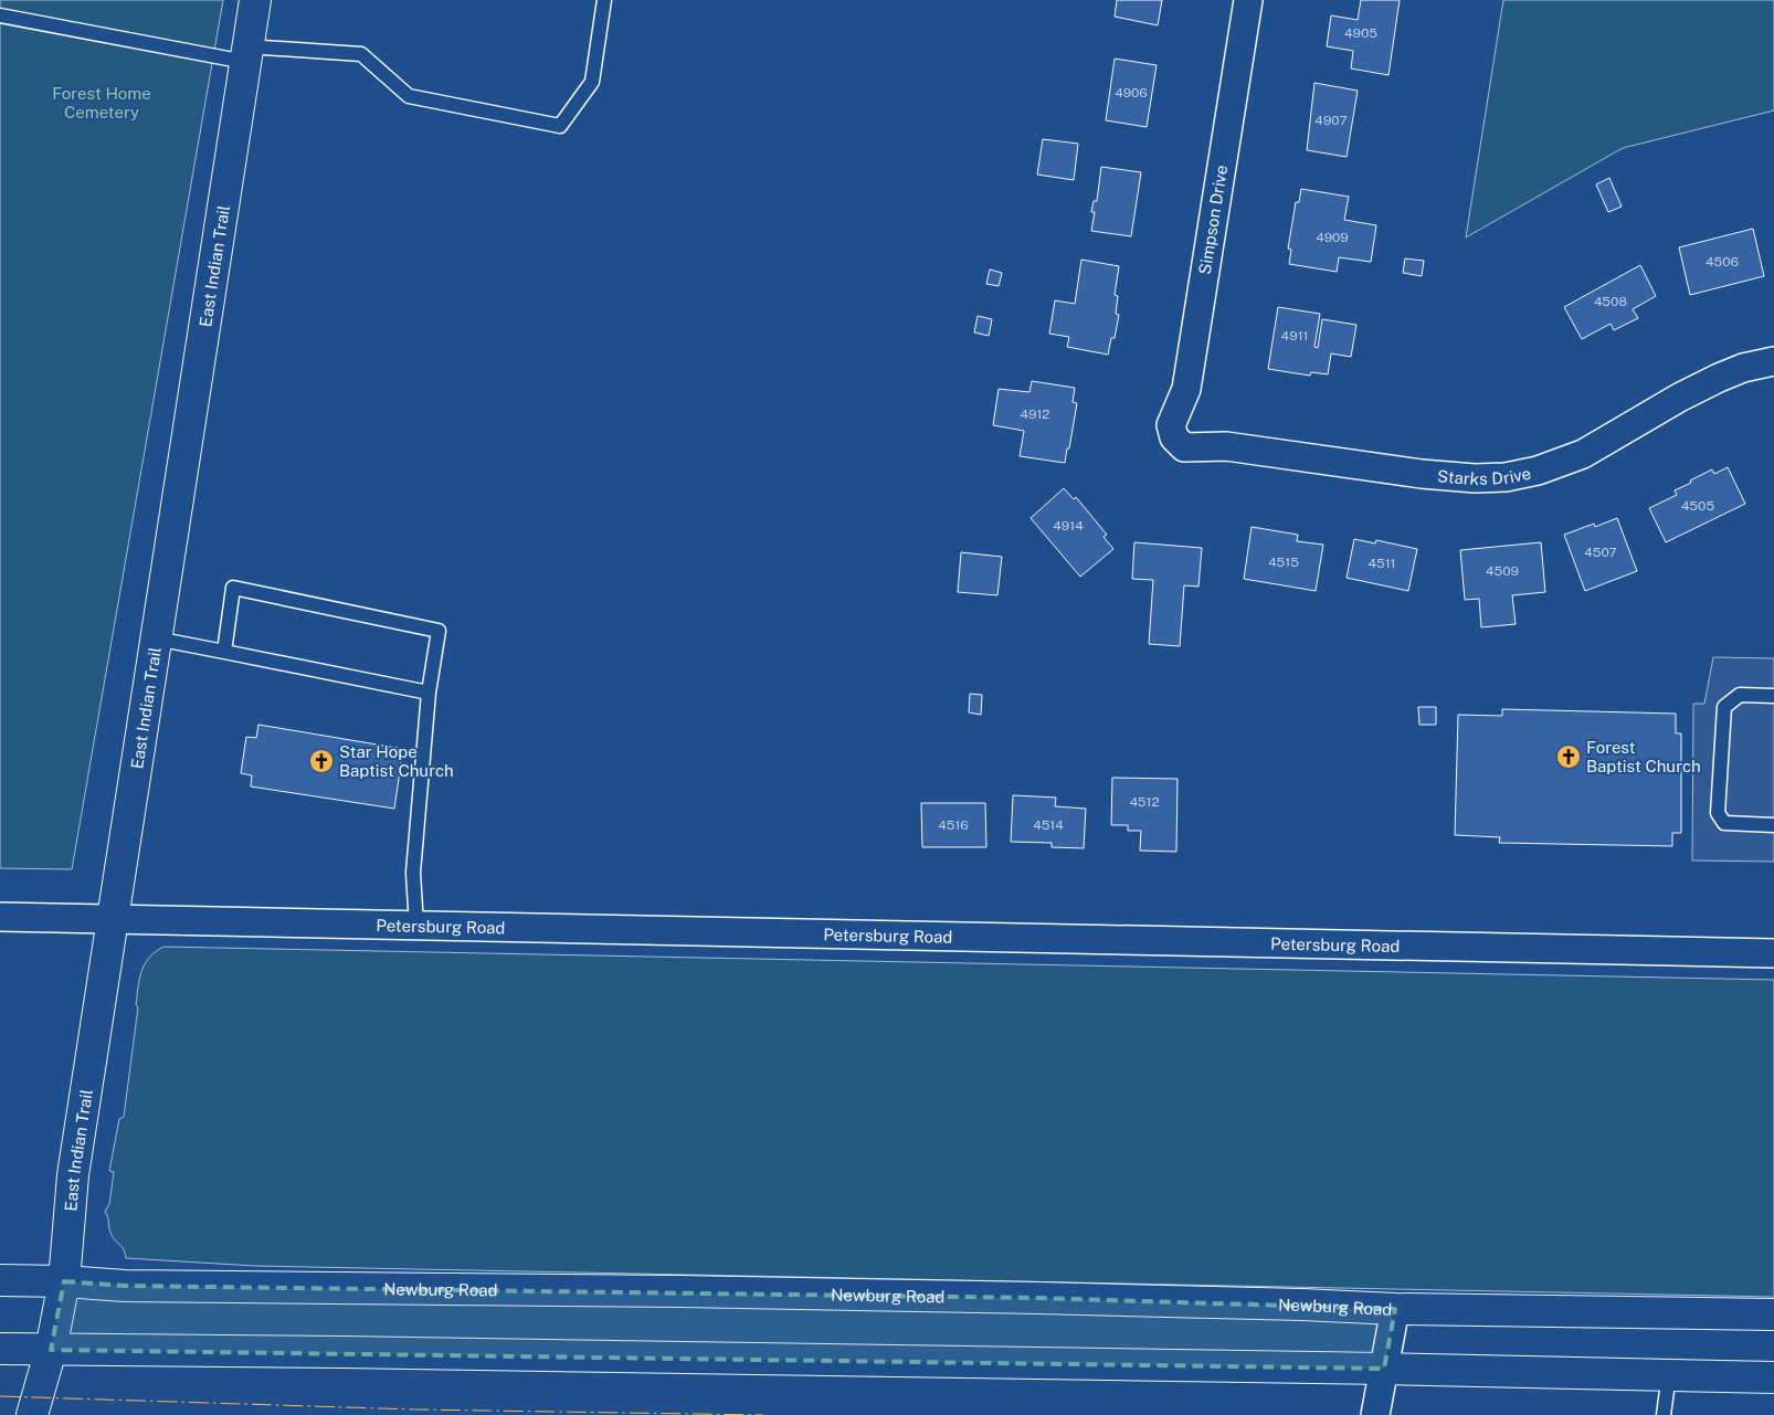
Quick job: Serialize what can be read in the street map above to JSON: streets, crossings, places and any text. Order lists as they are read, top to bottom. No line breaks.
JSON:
{"streets":{"main road":["East Indian Trail","Newburg Road"],"street":["Simpson Drive","Starks Drive","Petersburg Road"]},"crossings":[["Simpson Drive","Starks Drive"],["East Indian Trail","Petersburg Road"],["East Indian Trail","Newburg Road"]],"parks":["Forest Home Cemetery"],"places":{"church":["Forest Baptist Church","Star Hope Baptist Church"]},"house_numbers":["4905","4906","4907","4909","4506","4508","4911","4912","4505","4914","4507","4515","4511","4509","4512","4516","4514"]}
